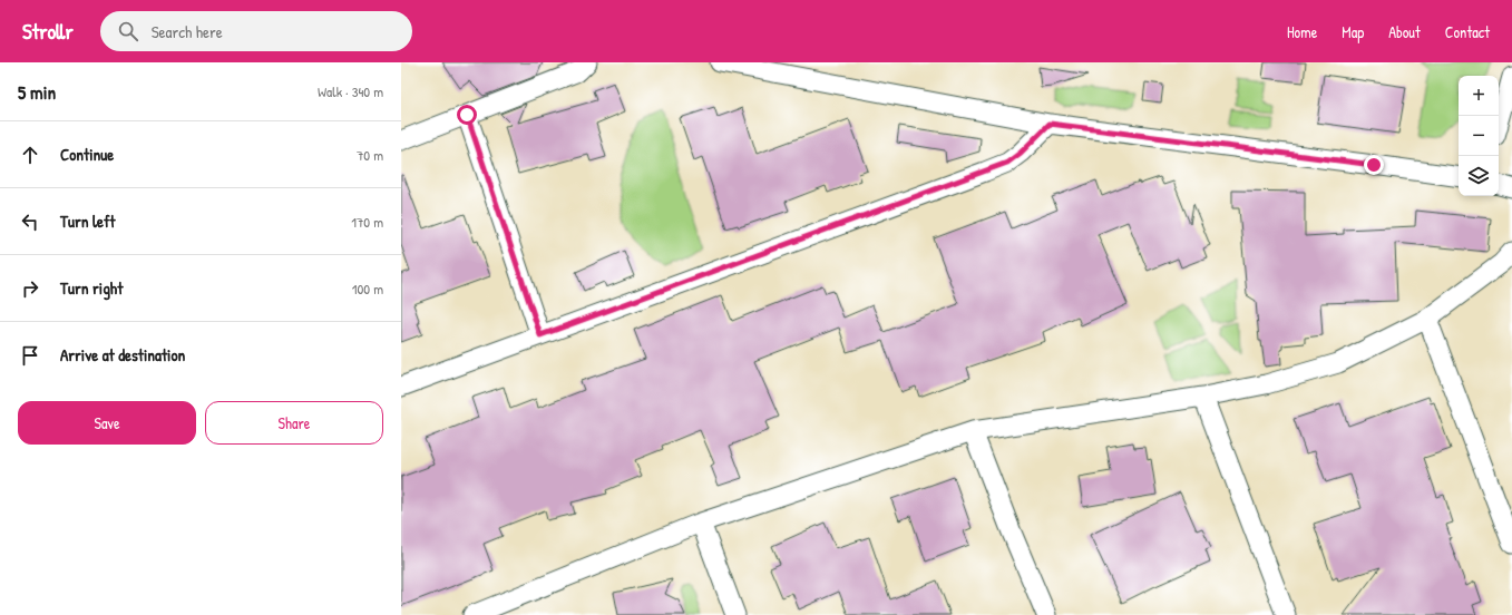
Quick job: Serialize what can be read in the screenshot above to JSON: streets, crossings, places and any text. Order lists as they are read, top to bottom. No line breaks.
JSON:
{"page":{"header":"Strollr","search":"Search here","nav":["Home","Map","About","Contact"],"heading":["5 min","Walk · 340 m"],"map_buttons":["+","−"],"list":[["Continue","70 m"],["Turn left","170 m"],["Turn right","100 m"],"Arrive at destination"],"buttons":["Save","Share"]}}
